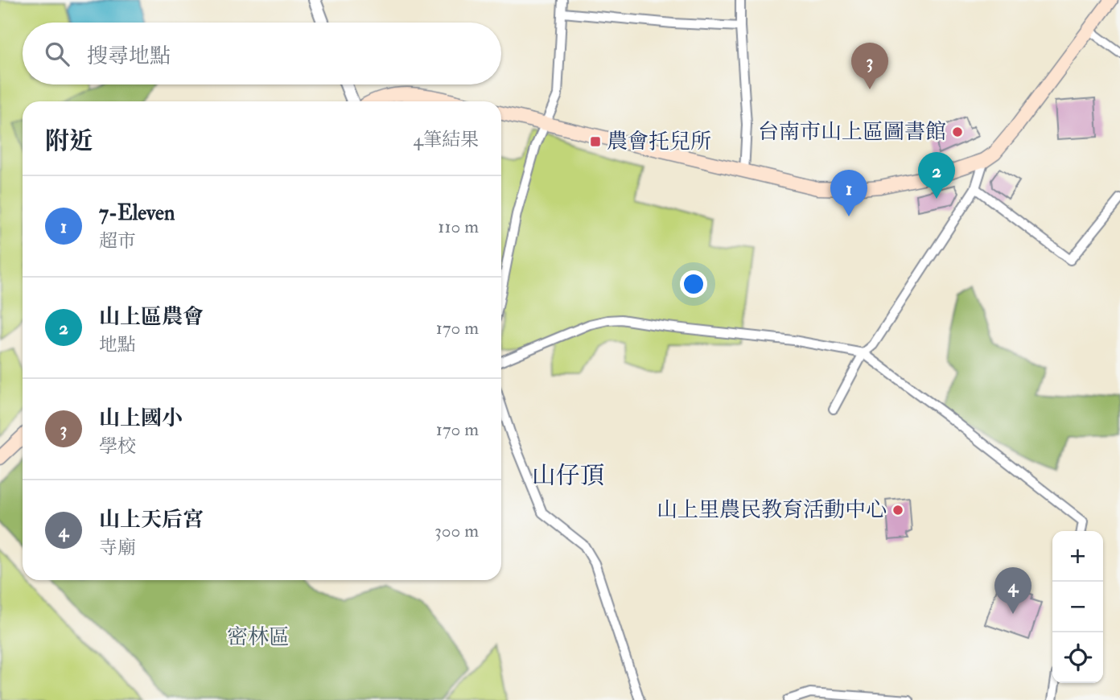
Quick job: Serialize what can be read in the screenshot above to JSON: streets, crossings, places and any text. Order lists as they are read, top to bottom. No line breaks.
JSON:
{"districts":["山仔頂"],"parks":["密林區"],"places":{"other":["台南市山上區圖書館","山上里農民教育活動中心"],"transit":["農會托兒所"]},"page":{"search":"搜尋地點","pins":["3","2","1","4"],"heading":["附近","4筆結果"],"list":[{"mark":"1","name":"7-Eleven","note":"超市","value":"110 m"},{"mark":"2","name":"山上區農會","note":"地點","value":"170 m"},{"mark":"3","name":"山上國小","note":"學校","value":"170 m"},{"mark":"4","name":"山上天后宮","note":"寺廟","value":"300 m"}],"map_buttons":["+","−"]}}
